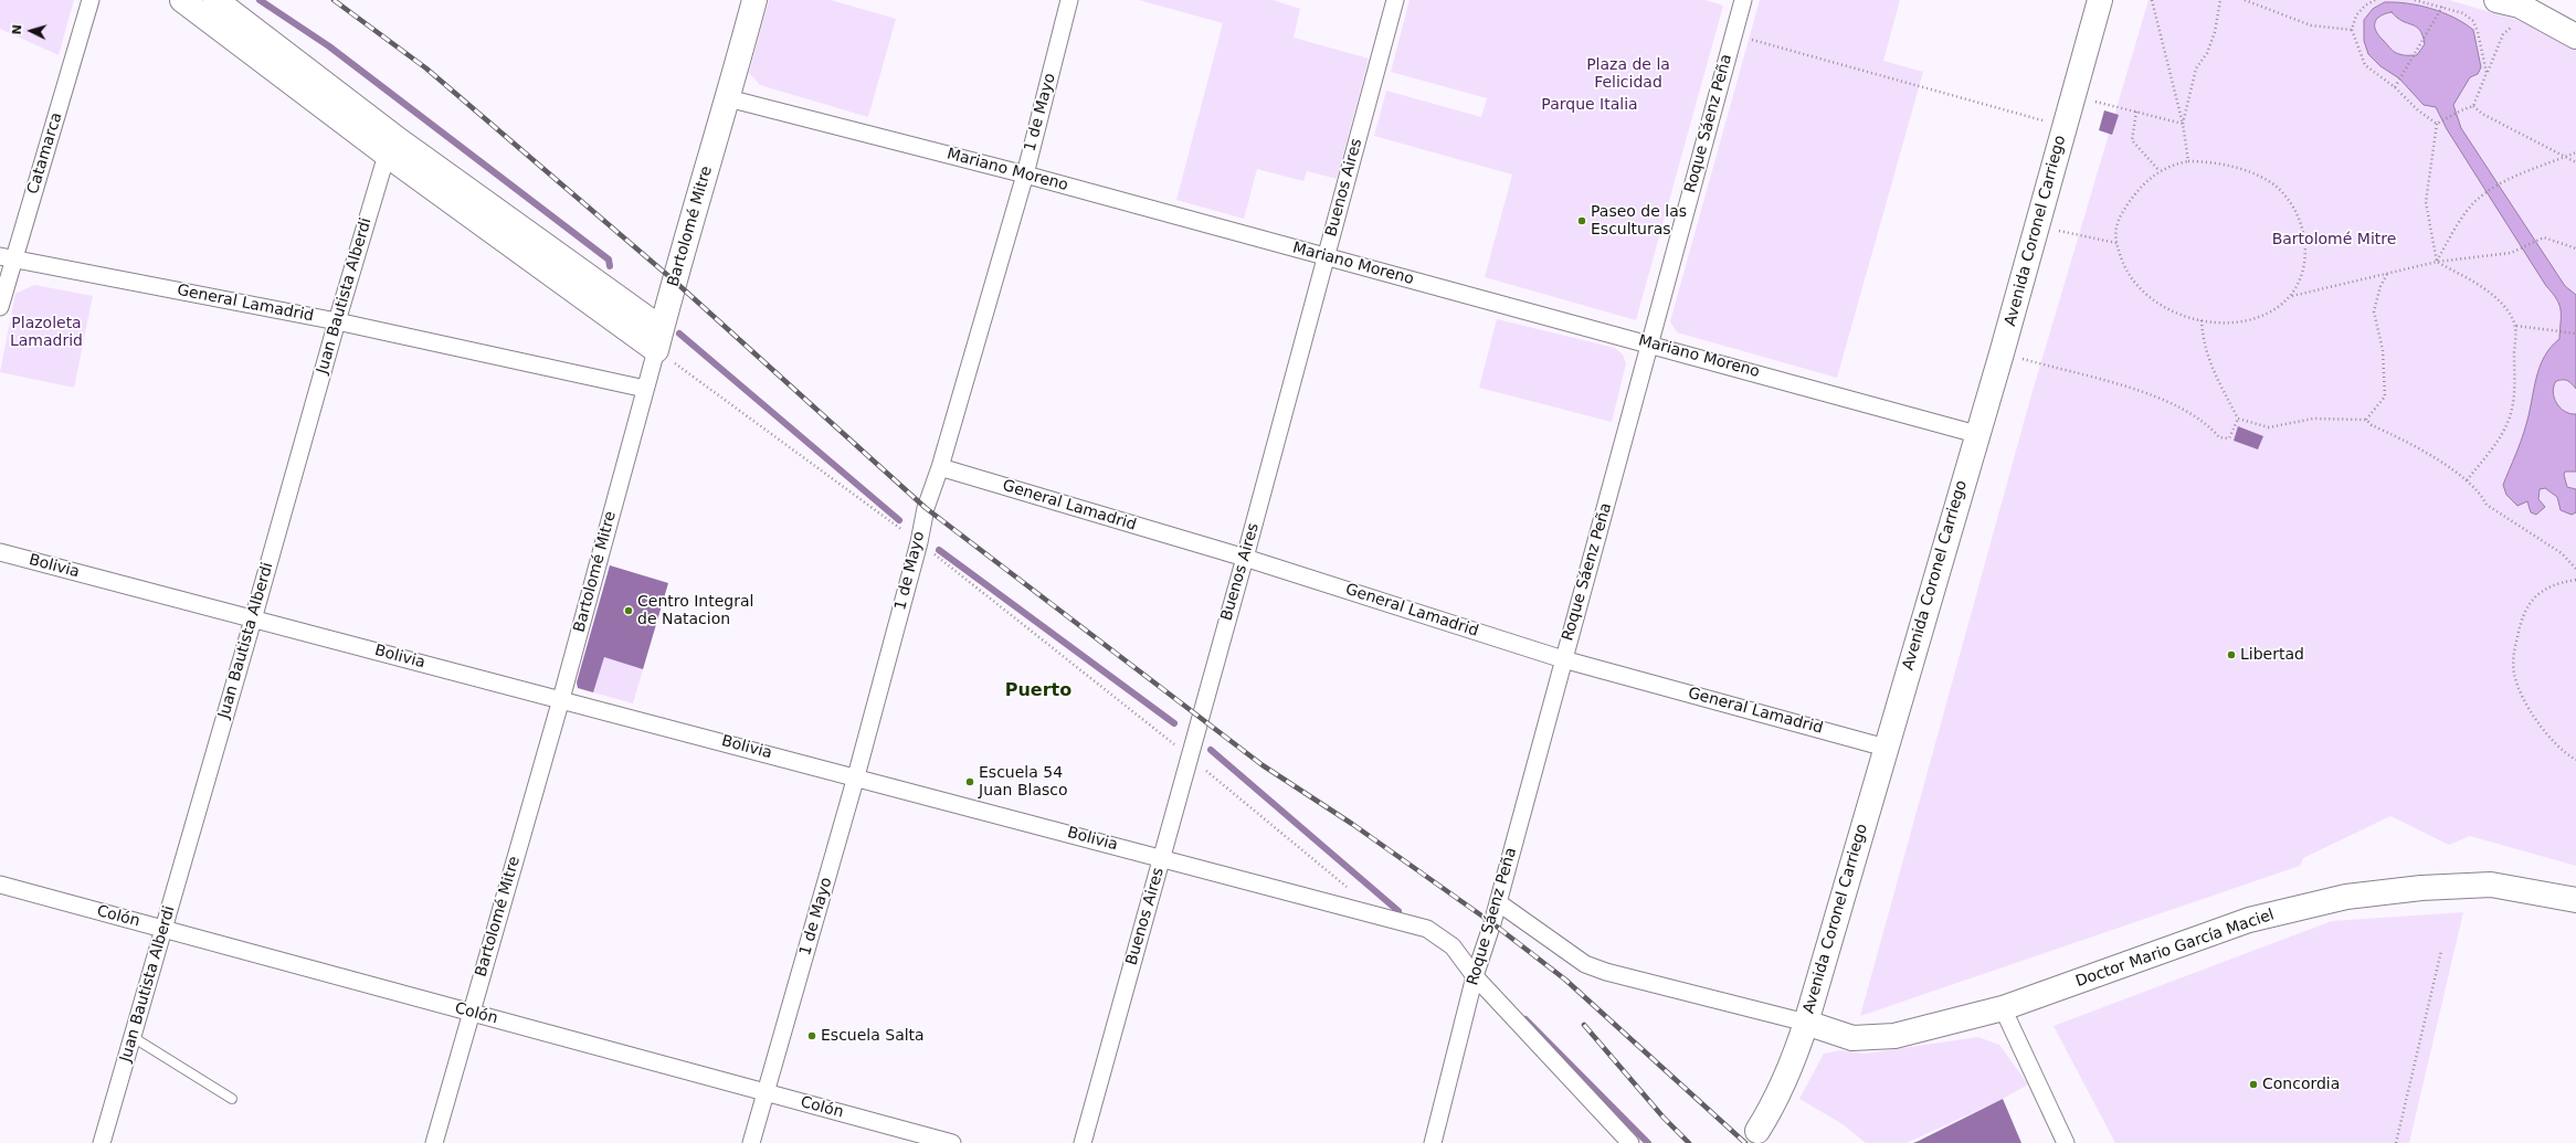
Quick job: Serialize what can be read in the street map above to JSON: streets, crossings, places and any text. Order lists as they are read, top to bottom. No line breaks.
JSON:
{"streets":{"street":["1 de Mayo","Roque Sáenz Peña","Catamarca","Mariano Moreno","Buenos Aires","Bartolomé Mitre","Avenida Coronel Carriego","Juan Bautista Alberdi","General Lamadrid","Bolivia","Colón","Doctor Mario García Maciel"]},"crossings":[["1 de Mayo","Mariano Moreno"],["1 de Mayo","General Lamadrid"],["1 de Mayo","Bolivia"],["1 de Mayo","Colón"],["Roque Sáenz Peña","Mariano Moreno"],["Roque Sáenz Peña","General Lamadrid"],["Roque Sáenz Peña","Bolivia"],["Catamarca","General Lamadrid"],["Mariano Moreno","Buenos Aires"],["Mariano Moreno","Bartolomé Mitre"],["Mariano Moreno","Avenida Coronel Carriego"],["Buenos Aires","General Lamadrid"],["Buenos Aires","Bolivia"],["Bartolomé Mitre","General Lamadrid"],["Bartolomé Mitre","Bolivia"],["Bartolomé Mitre","Colón"],["Avenida Coronel Carriego","General Lamadrid"],["Avenida Coronel Carriego","Doctor Mario García Maciel"],["Juan Bautista Alberdi","General Lamadrid"],["Juan Bautista Alberdi","Bolivia"],["Juan Bautista Alberdi","Colón"]],"districts":["Puerto"],"parks":["Plaza de la Felicidad","Parque Italia","Bartolomé Mitre","Plazoleta Lamadrid"],"places":["Paseo de las Esculturas","Centro Integral de Natacion","Libertad","Escuela 54 Juan Blasco","Escuela Salta","Concordia"],"north":"left"}
